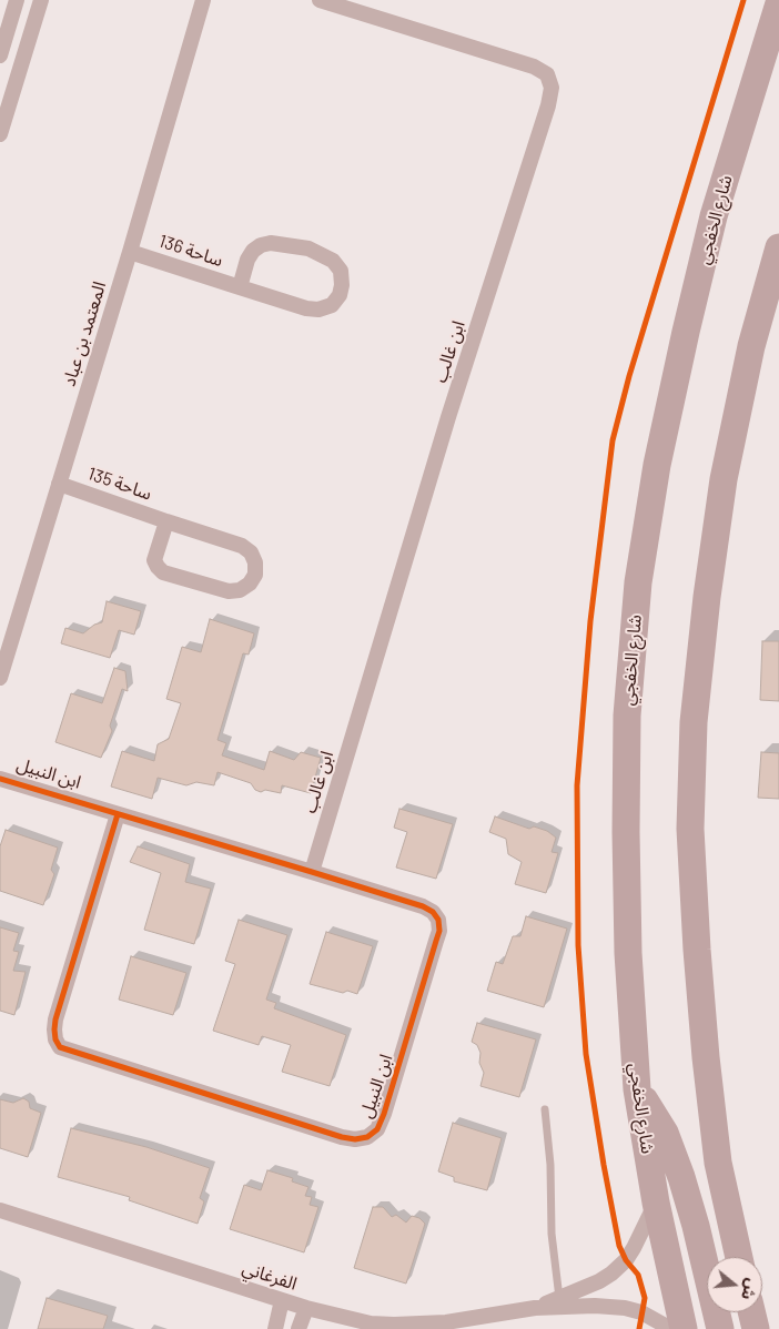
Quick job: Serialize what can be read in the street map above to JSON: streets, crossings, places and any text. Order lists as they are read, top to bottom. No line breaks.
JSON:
{"streets":{"highway":["شارع الخفجي"],"street":["ساحة 136","المعتمد بن عباد","ابن غالب","ساحة 135","ابن النبيل","الفرغاني"]},"crossings":[["شارع الخفجي","الفرغاني"],["ساحة 136","المعتمد بن عباد"],["المعتمد بن عباد","ساحة 135"],["ابن غالب","ابن النبيل"]],"north":"right"}
